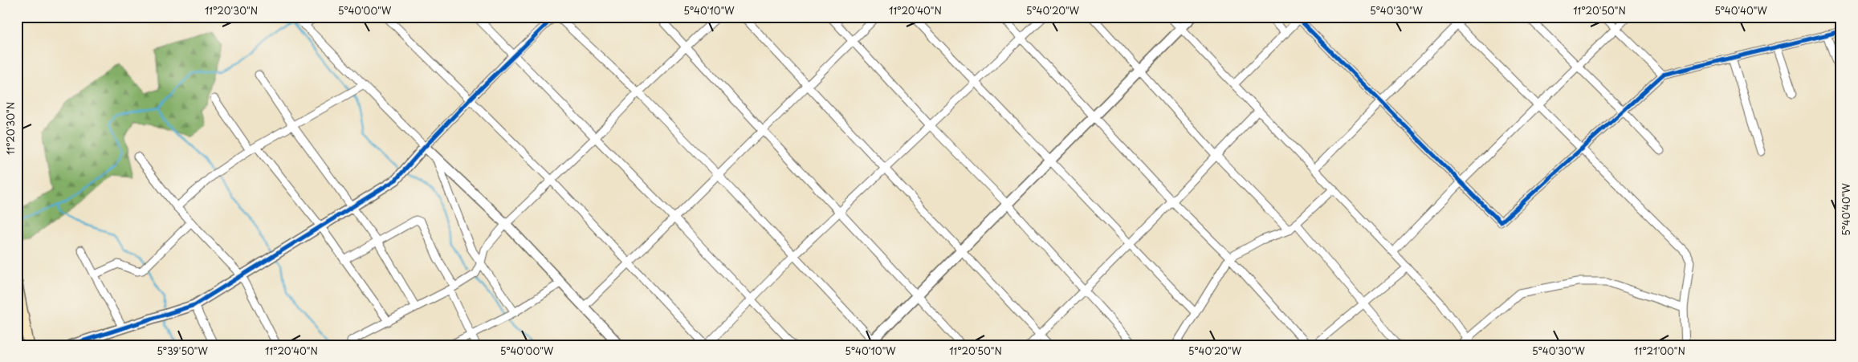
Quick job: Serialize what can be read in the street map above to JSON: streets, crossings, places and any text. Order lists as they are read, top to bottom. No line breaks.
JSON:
{"coordinates":["11°20'30\"N","5°40'00\"W","5°40'10\"W","11°20'40\"N","5°40'20\"W","5°40'30\"W","11°20'50\"N","5°40'40\"W","5°39'50\"W","11°21'00\"N"]}
